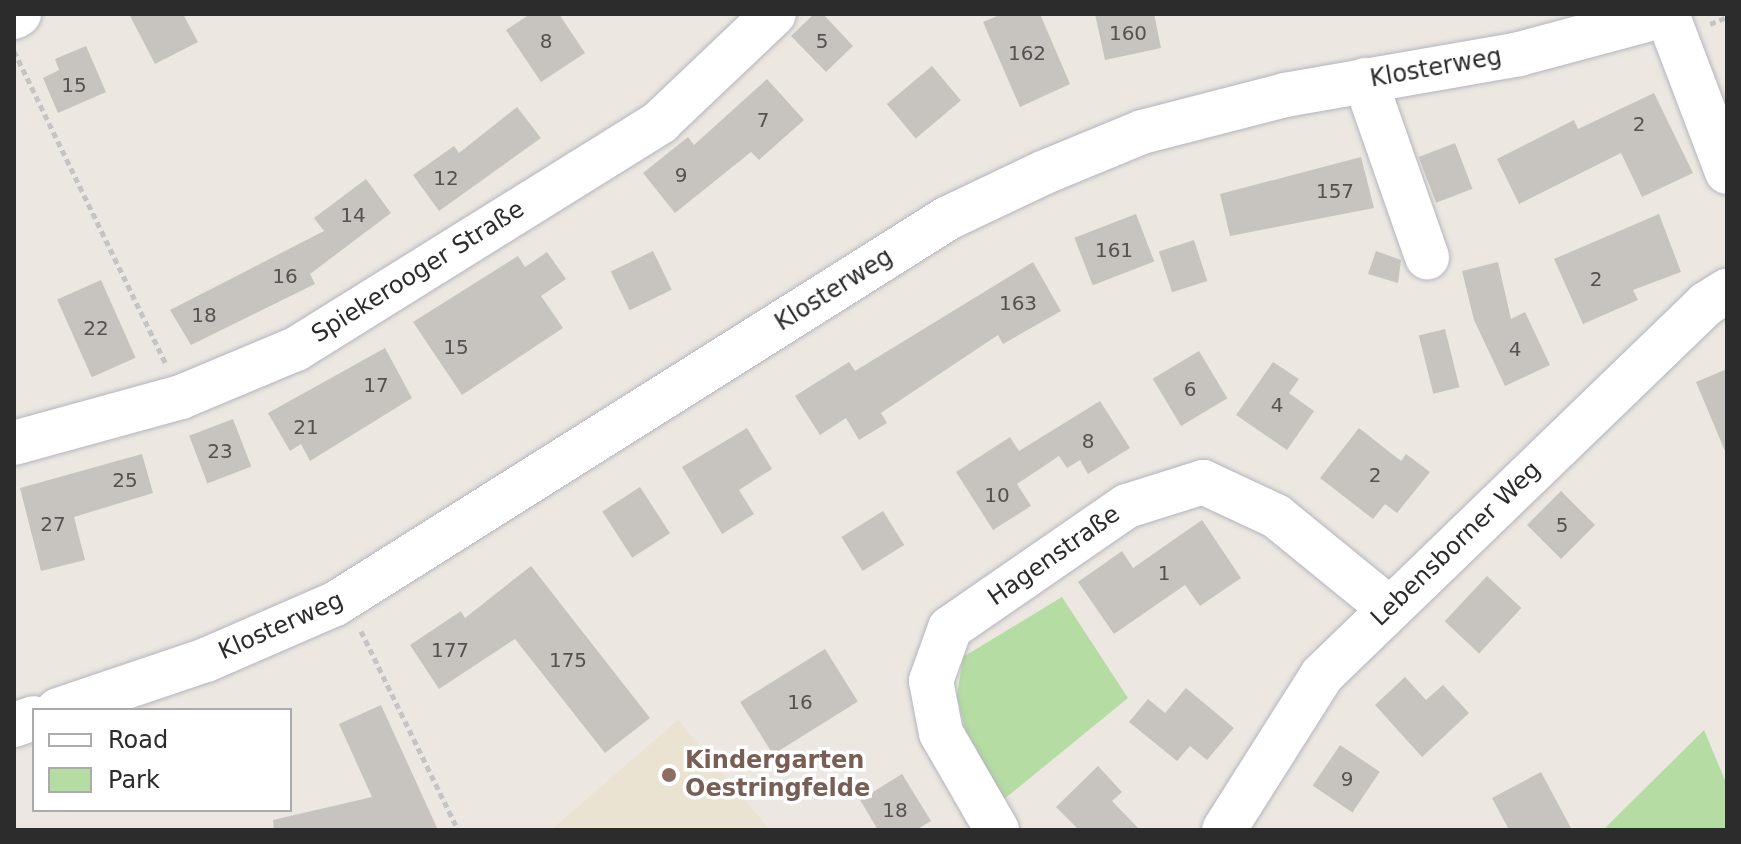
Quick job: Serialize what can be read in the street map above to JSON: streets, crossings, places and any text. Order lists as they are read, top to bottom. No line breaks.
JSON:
{"streets":{"street":["Klosterweg","Spiekerooger Straße","Lebensborner Weg","Hagenstraße"]},"crossings":[["Lebensborner Weg","Hagenstraße"]],"places":["Kindergarten Oestringfelde"],"house_numbers":["160","8","5","162","15","7","2","9","12","157","14","161","16","2","163","18","22","15","4","17","6","4","21","8","23","2","25","10","27","5","1","177","175","16","9","18"],"legend":["Road","Park"]}
